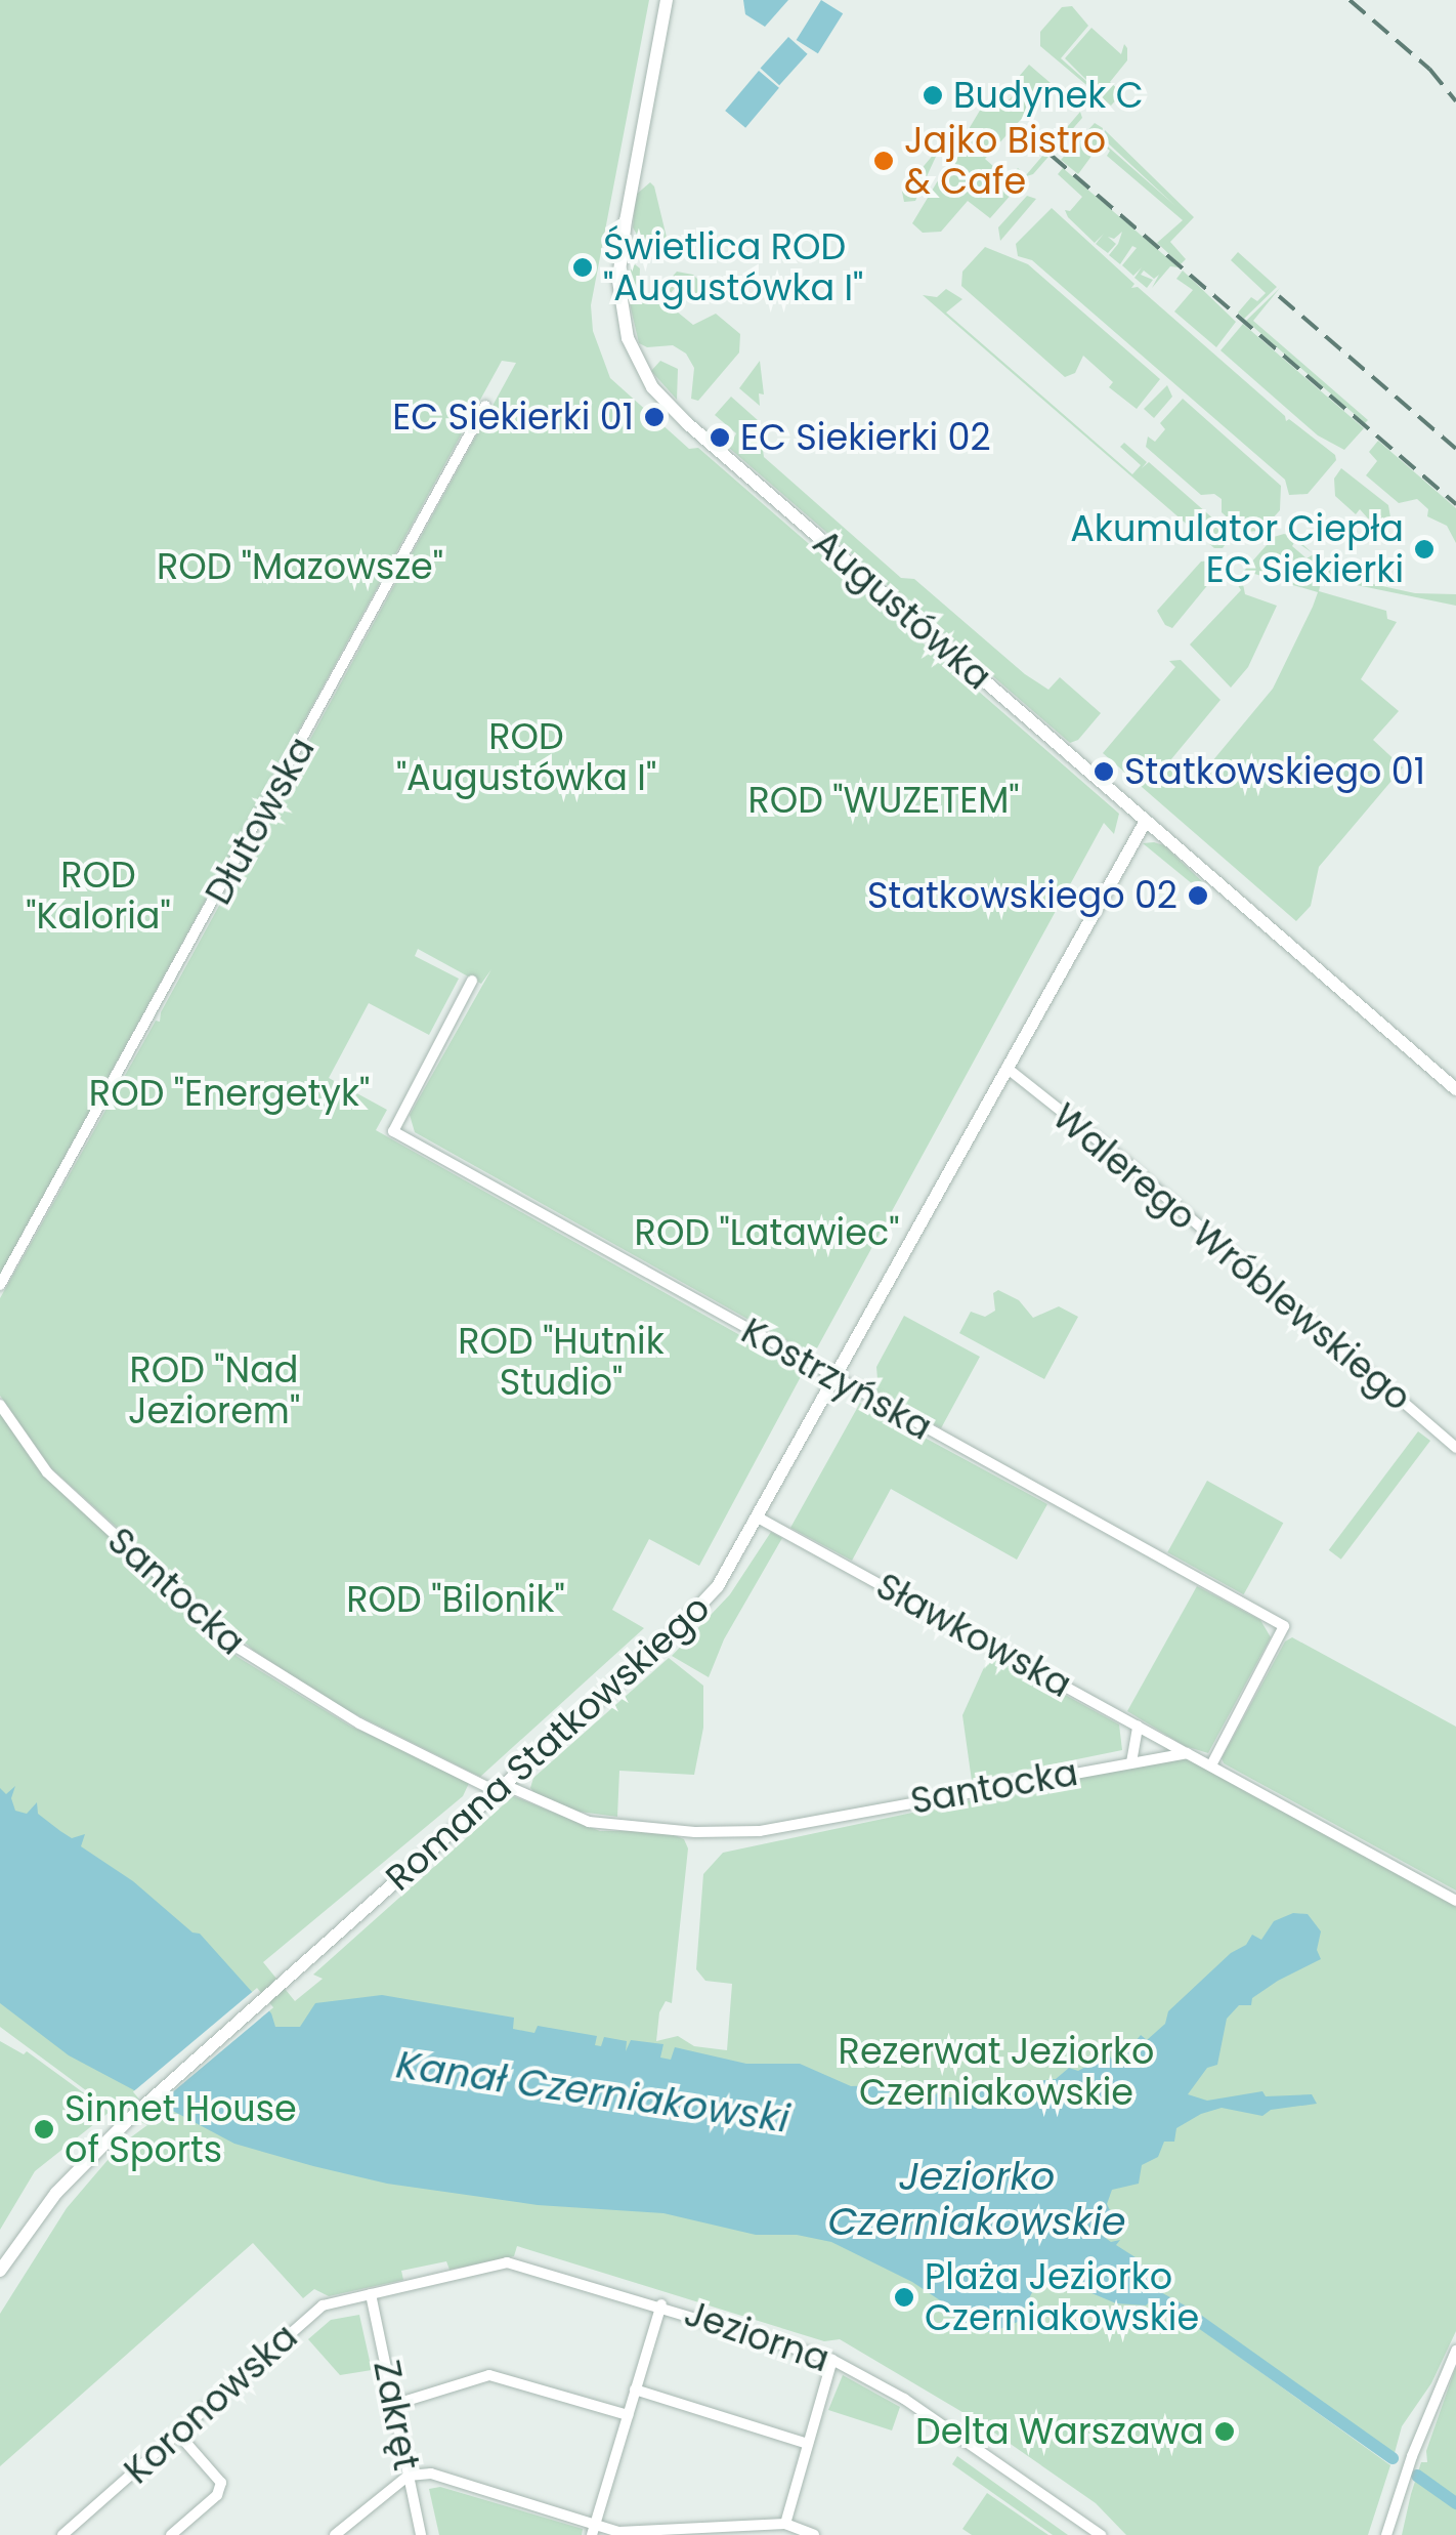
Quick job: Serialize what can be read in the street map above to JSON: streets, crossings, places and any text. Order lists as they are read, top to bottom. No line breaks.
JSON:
{"streets":{"street":["Augustówka","Dłutowska","Walerego Wróblewskiego","Kostrzyńska","Santocka","Sławkowska","Romana Statkowskiego","Jeziorna","Koronowska","Zakręt"]},"crossings":[["Augustówka","Romana Statkowskiego"],["Walerego Wróblewskiego","Romana Statkowskiego"],["Kostrzyńska","Romana Statkowskiego"],["Santocka","Sławkowska"],["Santocka","Romana Statkowskiego"],["Sławkowska","Romana Statkowskiego"],["Jeziorna","Koronowska"],["Jeziorna","Zakręt"],["Koronowska","Zakręt"]],"water":["Kanał Czerniakowski","Jeziorko Czerniakowskie"],"parks":["ROD \"Mazowsze\"","ROD \"Augustówka I\"","ROD \"WUZETEM\"","ROD \"Kaloria\"","ROD \"Energetyk\"","ROD \"Latawiec\"","ROD \"Hutnik Studio\"","ROD \"Nad Jeziorem\"","ROD \"Bilonik\"","Rezerwat Jeziorko Czerniakowskie"],"places":["Budynek C","Jajko Bistro & Cafe","Świetlica ROD \"Augustówka I\"","EC Siekierki 01","EC Siekierki 02","Akumulator Ciepła EC Siekierki","Statkowskiego 01","Statkowskiego 02","Sinnet House of Sports","Plaża Jeziorko Czerniakowskie","Delta Warszawa"]}
